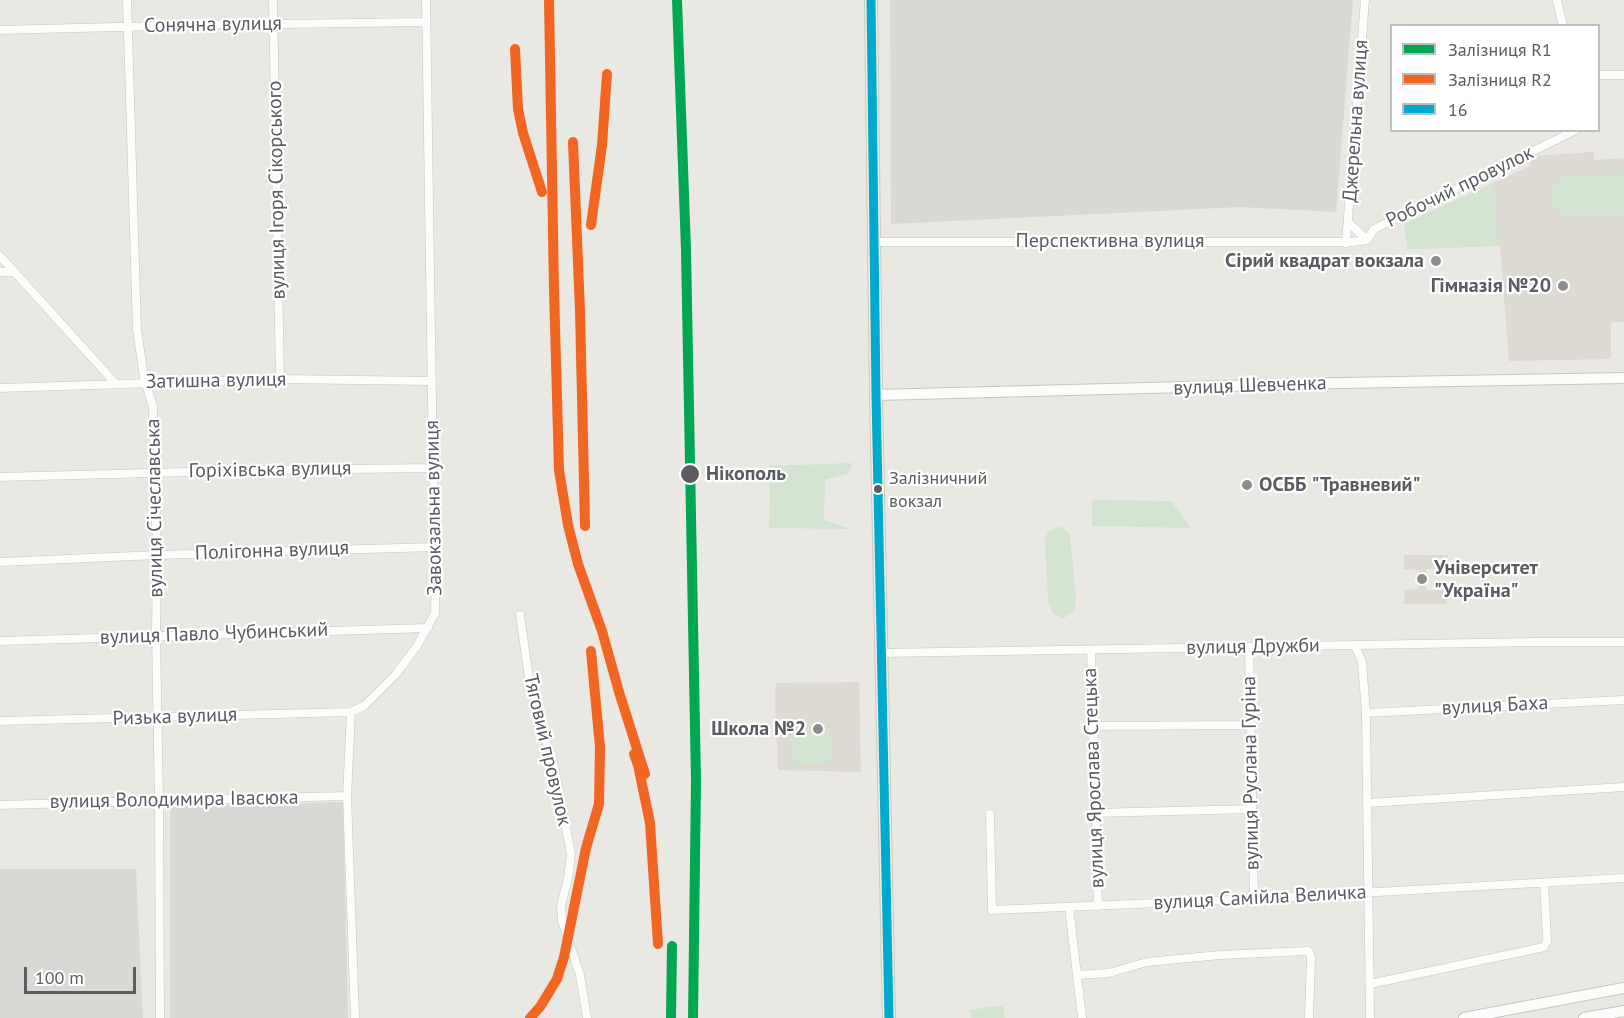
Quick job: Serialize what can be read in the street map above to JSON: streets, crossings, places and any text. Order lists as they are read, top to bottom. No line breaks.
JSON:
{"streets":{"street":["Сонячна вулиця","Джерельна вулиця","Робочий провулок","вулиця Ігоря Сікорського","Перспективна вулиця","Затишна вулиця","вулиця Шевченка","Горіхівська вулиця","вулиця Січеславська","Завокзальна вулиця","Полігонна вулиця","вулиця Павло Чубинський","вулиця Дружби","вулиця Баха","Ризька вулиця","Тяговий провулок","вулиця Руслана Гуріна","вулиця Ярослава Стецька","вулиця Володимира Івасюка","вулиця Самійла Величка"]},"crossings":[["Сонячна вулиця","вулиця Ігоря Сікорського"],["Сонячна вулиця","вулиця Січеславська"],["Сонячна вулиця","Завокзальна вулиця"],["Джерельна вулиця","Робочий провулок"],["Джерельна вулиця","Перспективна вулиця"],["Робочий провулок","Перспективна вулиця"],["вулиця Ігоря Сікорського","Затишна вулиця"],["Затишна вулиця","вулиця Січеславська"],["Затишна вулиця","Завокзальна вулиця"],["Горіхівська вулиця","вулиця Січеславська"],["Горіхівська вулиця","Завокзальна вулиця"],["вулиця Січеславська","Полігонна вулиця"],["вулиця Січеславська","вулиця Павло Чубинський"],["вулиця Січеславська","Ризька вулиця"],["вулиця Січеславська","вулиця Володимира Івасюка"],["Завокзальна вулиця","Полігонна вулиця"],["Завокзальна вулиця","вулиця Павло Чубинський"],["Завокзальна вулиця","Ризька вулиця"],["вулиця Дружби","вулиця Руслана Гуріна"],["вулиця Дружби","вулиця Ярослава Стецька"],["вулиця Руслана Гуріна","вулиця Самійла Величка"],["вулиця Ярослава Стецька","вулиця Самійла Величка"]],"places":["Сірий квадрат вокзала","Гімназія №20","Нікополь","ОСББ \"Травневий\"","Залізничний вокзал","Університет \"Україна\"","Школа №2"],"lines":["rail line R1","rail line R2","transit line 16"],"legend":["Залізниця R1","Залізниця R2","16"],"scale_bar":"100 m"}
